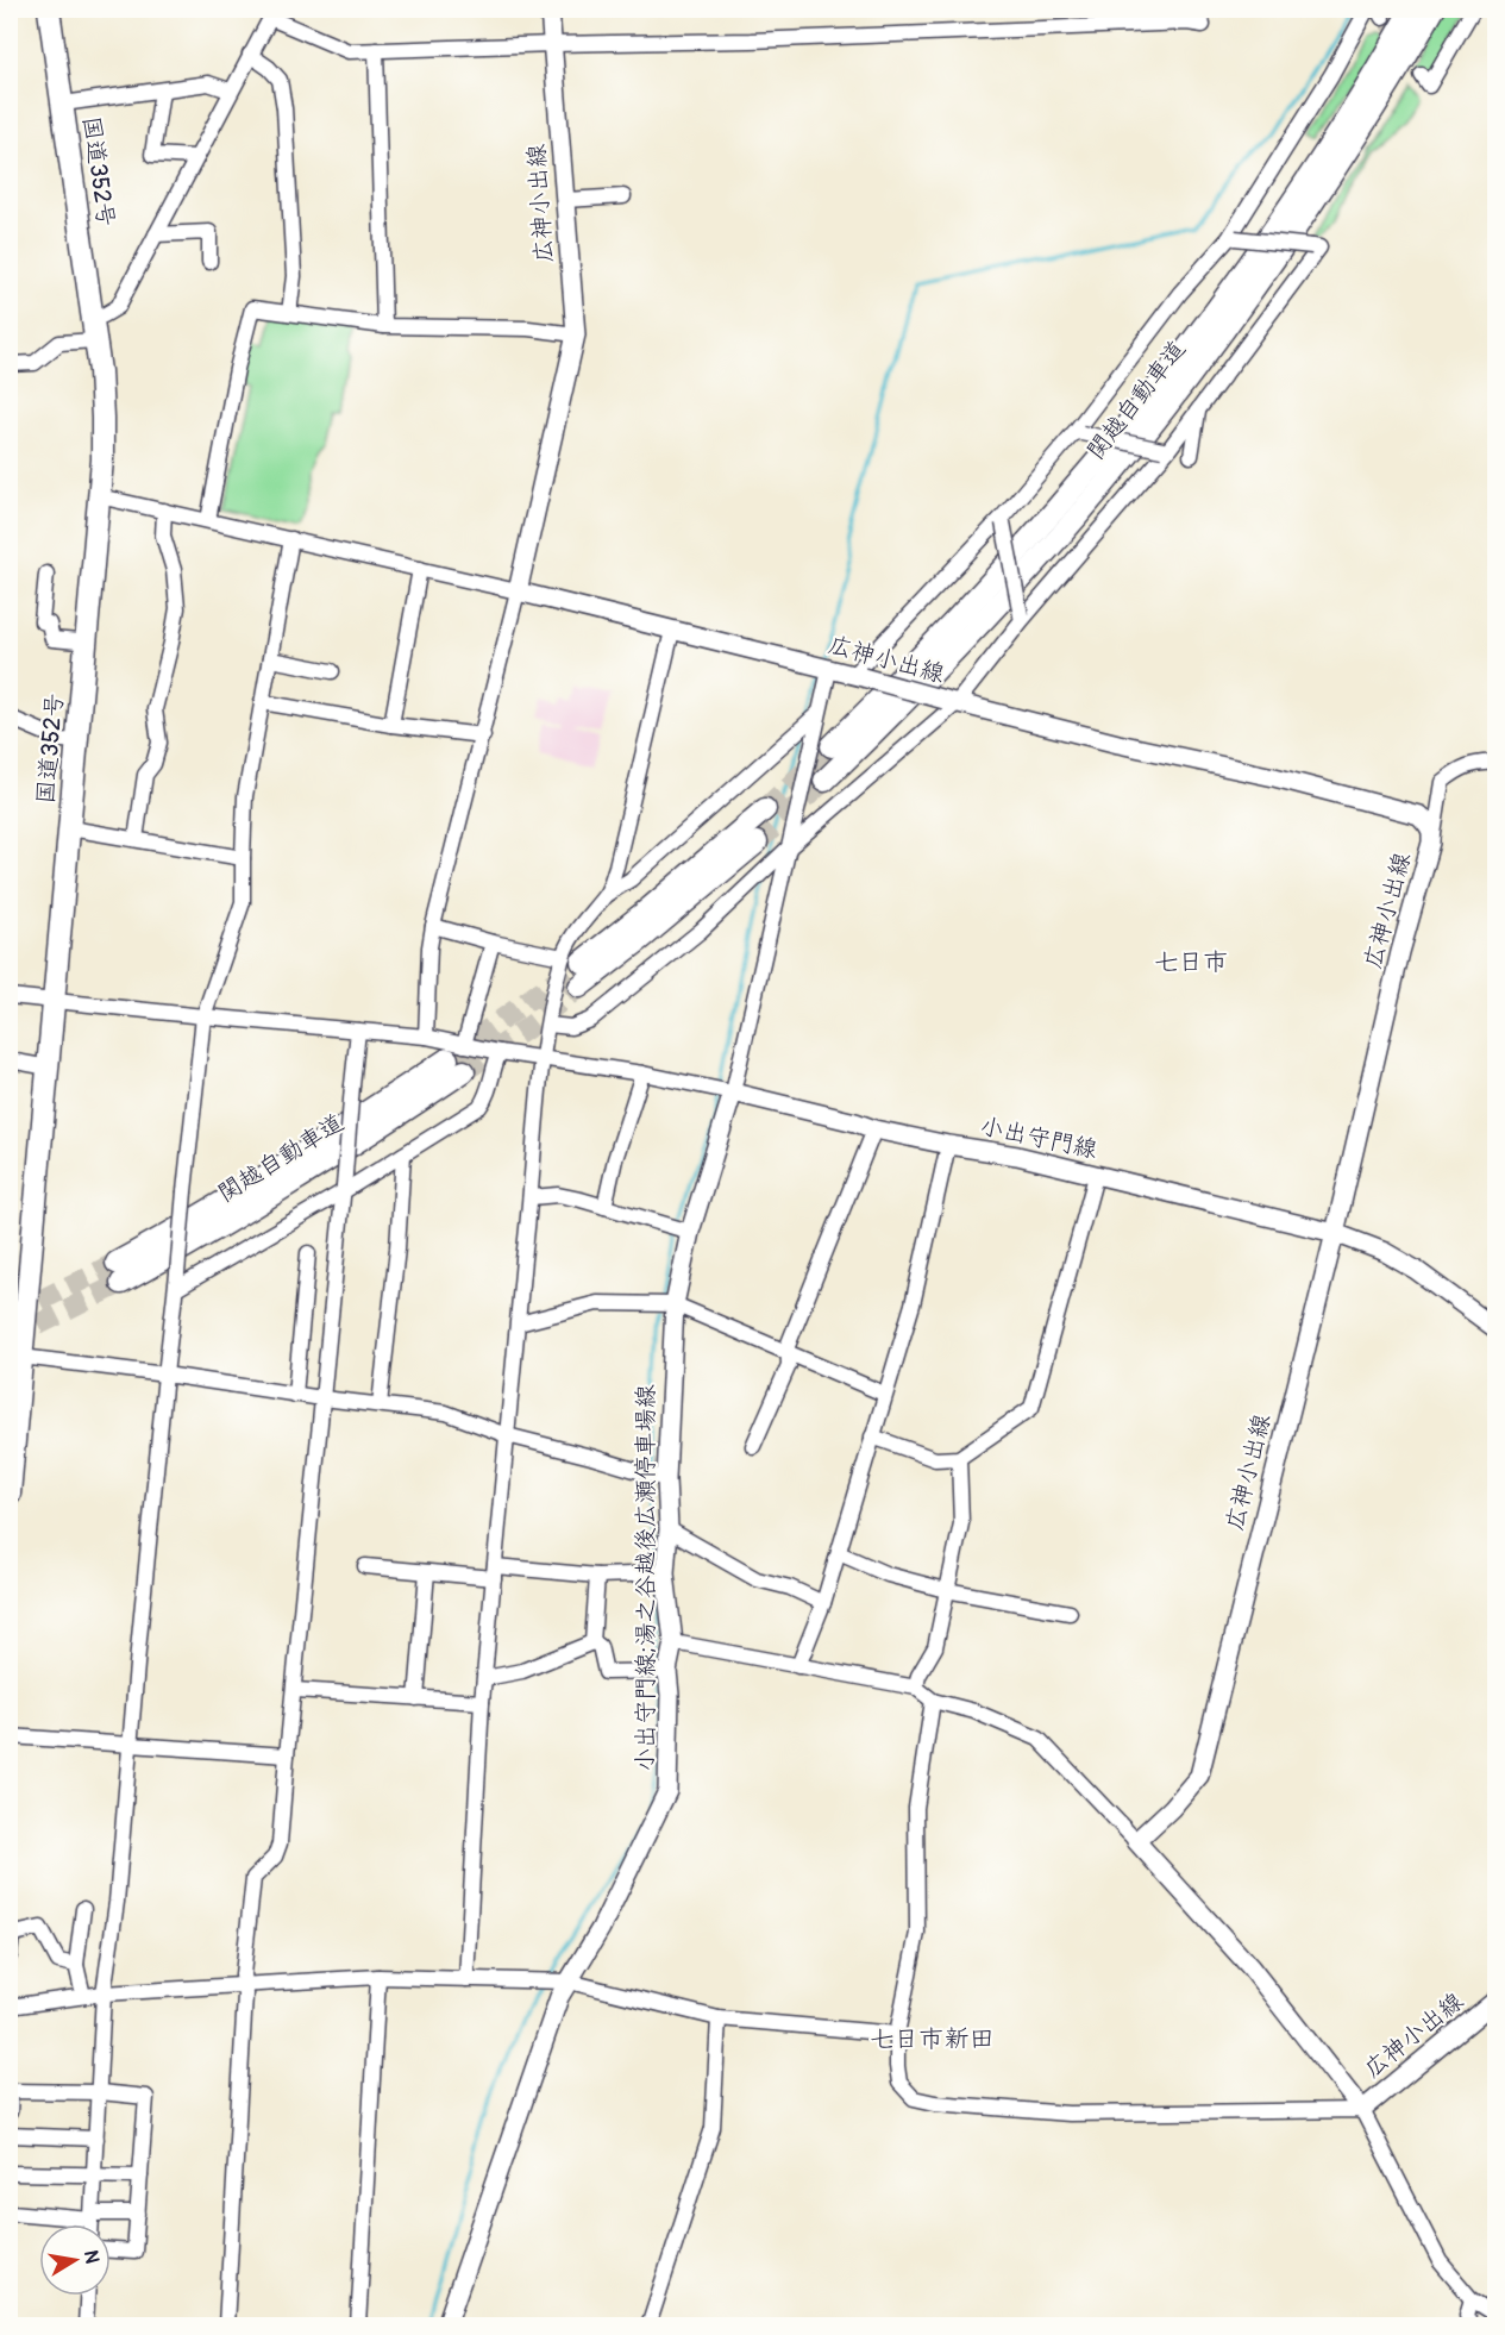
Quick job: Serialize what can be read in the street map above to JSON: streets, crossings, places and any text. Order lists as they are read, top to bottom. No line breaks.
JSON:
{"streets":{"highway":["国道352号","関越自動車道"],"main road":["広神小出線","小出守門線","小出守門線;湯之谷越後広瀬停車場線"]},"crossings":[["広神小出線","小出守門線"],["小出守門線","小出守門線;湯之谷越後広瀬停車場線"]],"districts":["七日市","七日市新田"],"north":"right"}
